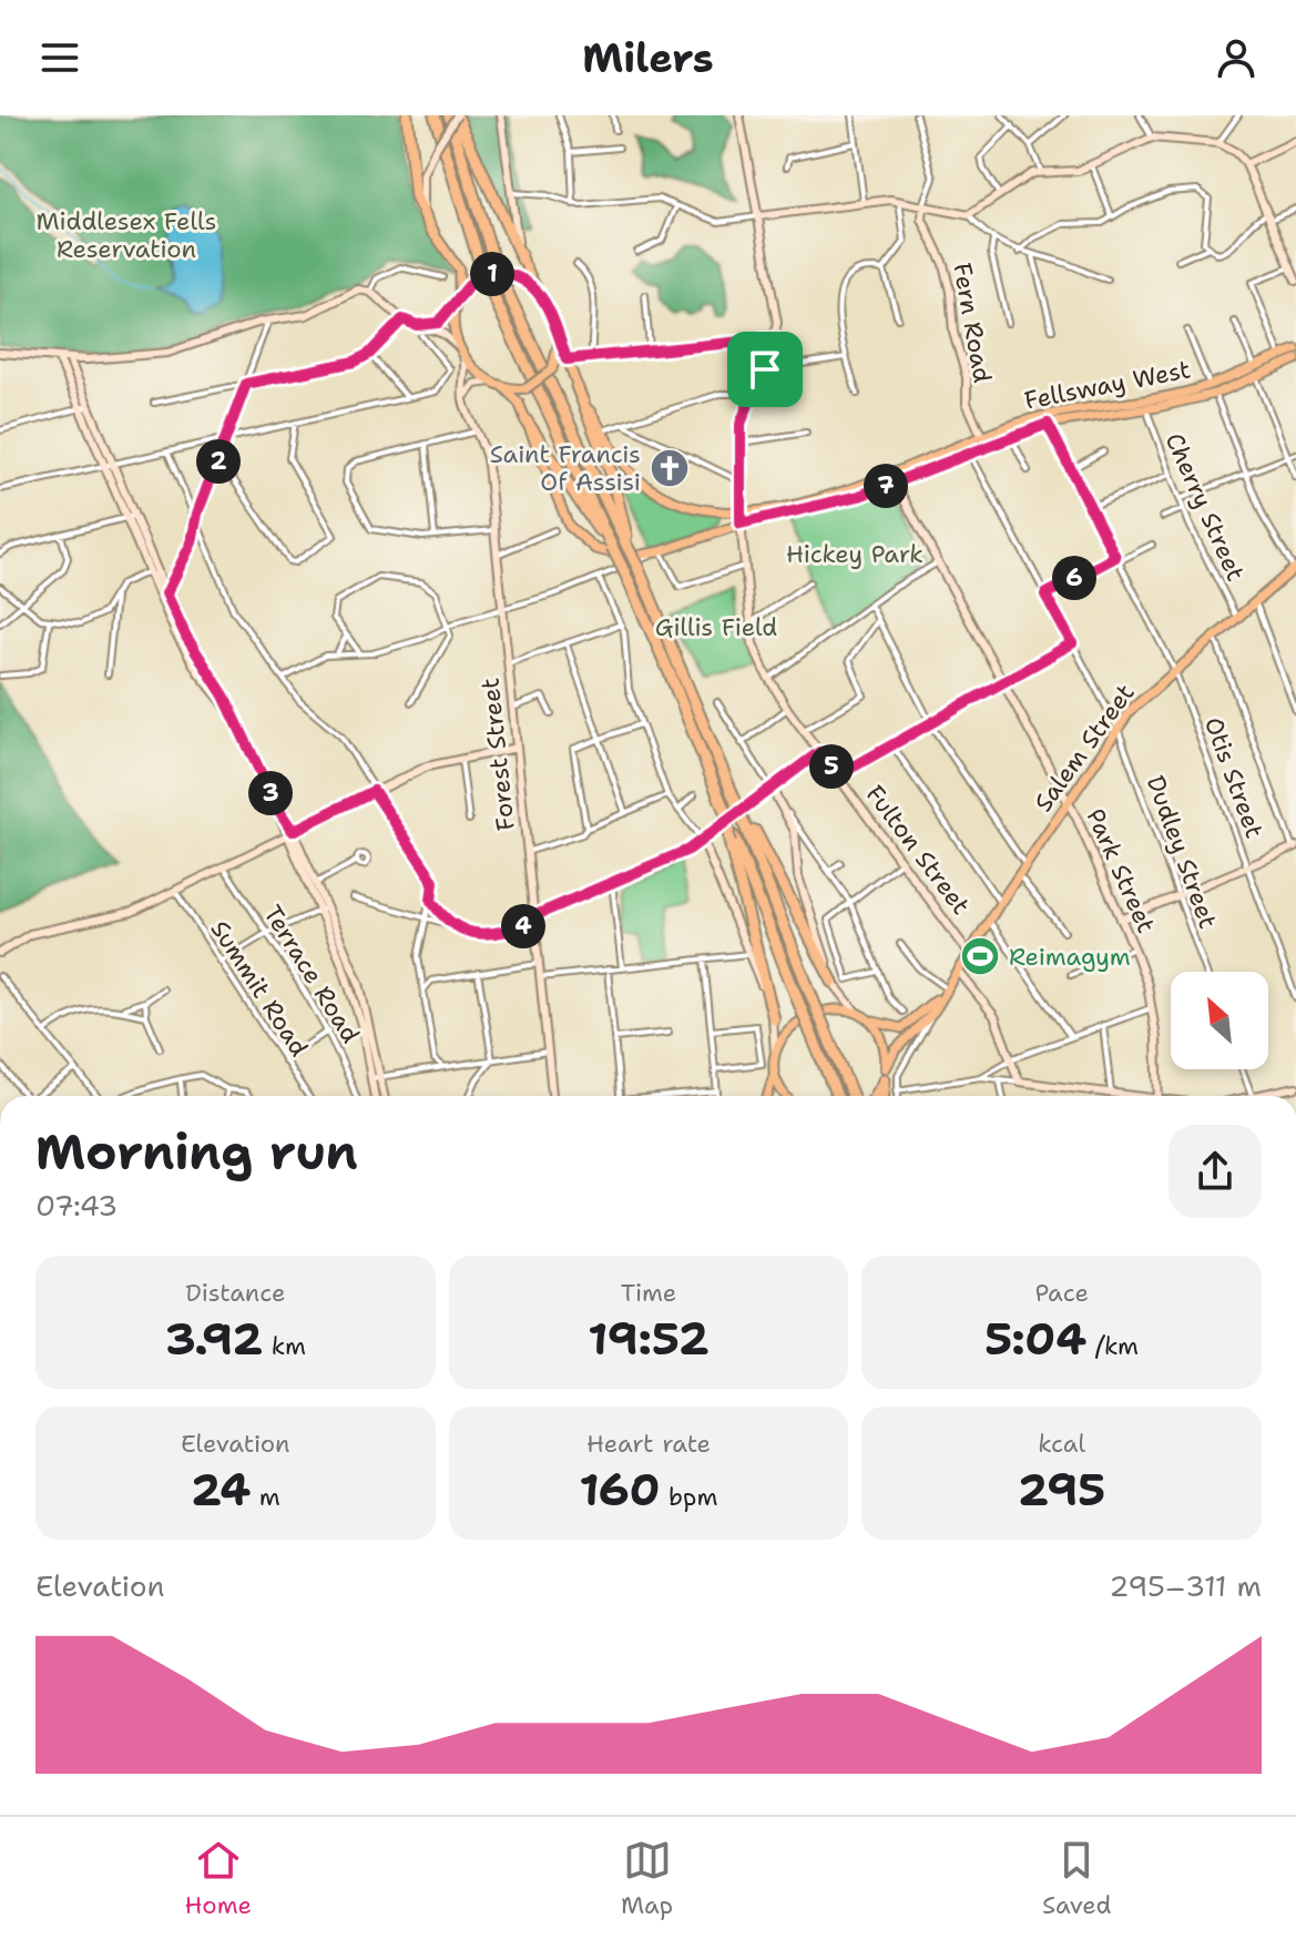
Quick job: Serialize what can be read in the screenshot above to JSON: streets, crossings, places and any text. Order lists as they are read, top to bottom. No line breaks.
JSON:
{"streets":{"main road":["Fellsway West","Salem Street"],"street":["Fern Road","Cherry Street","Forest Street","Otis Street","Fulton Street","Dudley Street","Park Street","Terrace Road","Summit Road"]},"crossings":[["Fern Road","Fellsway West"],["Fellsway West","Cherry Street"],["Fellsway West","Otis Street"],["Fellsway West","Fulton Street"],["Fellsway West","Dudley Street"],["Fellsway West","Park Street"],["Cherry Street","Salem Street"],["Salem Street","Otis Street"],["Salem Street","Fulton Street"],["Salem Street","Dudley Street"],["Salem Street","Park Street"]],"parks":["Middlesex Fells Reservation","Hickey Park","Gillis Field"],"places":{"church":["Saint Francis Of Assisi"],"sports":["Reimagym"]},"north":"top left","page":{"header":"Milers","pins":["1","2","7","6","5","3","4"],"heading":["Morning run","07:43"],"stats":[["Distance","3.92 km"],["Time","19:52"],["Pace","5:04 /km"],["Elevation","24 m"],["Heart rate","160 bpm"],["kcal","295"]],"chart":["Elevation","295–311 m"],"tabs":["Home","Map","Saved"]}}
